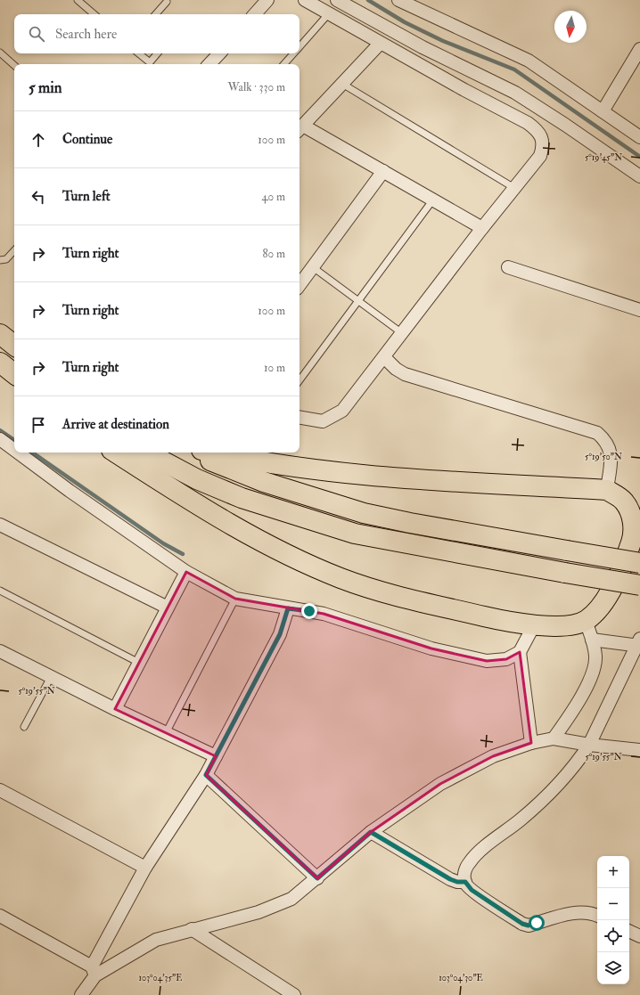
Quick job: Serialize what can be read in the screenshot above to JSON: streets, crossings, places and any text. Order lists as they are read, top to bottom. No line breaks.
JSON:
{"north":"bottom","page":{"search":"Search here","heading":["5 min","Walk · 330 m"],"list":[["Continue","100 m"],["Turn left","40 m"],["Turn right","80 m"],["Turn right","100 m"],["Turn right","10 m"],"Arrive at destination"],"map_buttons":["+","−"]},"coordinates":["5°19'45\"N","5°19'50\"N","5°19'55\"N","103°04'35\"E","103°04'30\"E"]}
